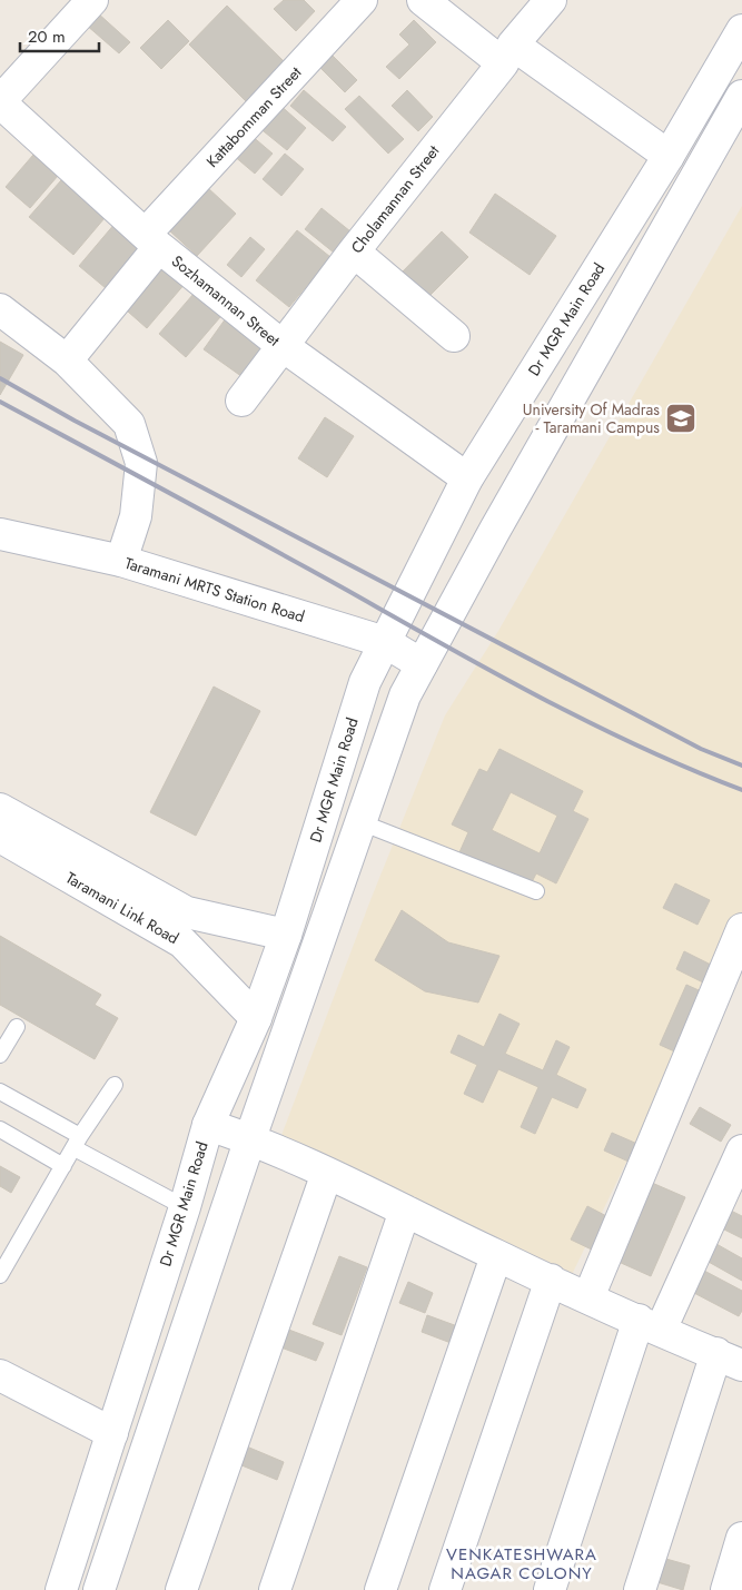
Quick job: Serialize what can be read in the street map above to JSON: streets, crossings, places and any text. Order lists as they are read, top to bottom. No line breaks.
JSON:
{"streets":{"street":["Kattabomman Street","Cholamannan Street","Sozhamannan Street","Dr MGR Main Road","Taramani MRTS Station Road","Taramani Link Road"]},"crossings":[["Kattabomman Street","Sozhamannan Street"],["Cholamannan Street","Sozhamannan Street"],["Sozhamannan Street","Dr MGR Main Road"],["Dr MGR Main Road","Taramani MRTS Station Road"],["Dr MGR Main Road","Taramani Link Road"]],"districts":["VENKATESHWARA NAGAR COLONY"],"places":{"school or university":["University Of Madras - Taramani Campus"]},"scale_bar":"20 m"}
